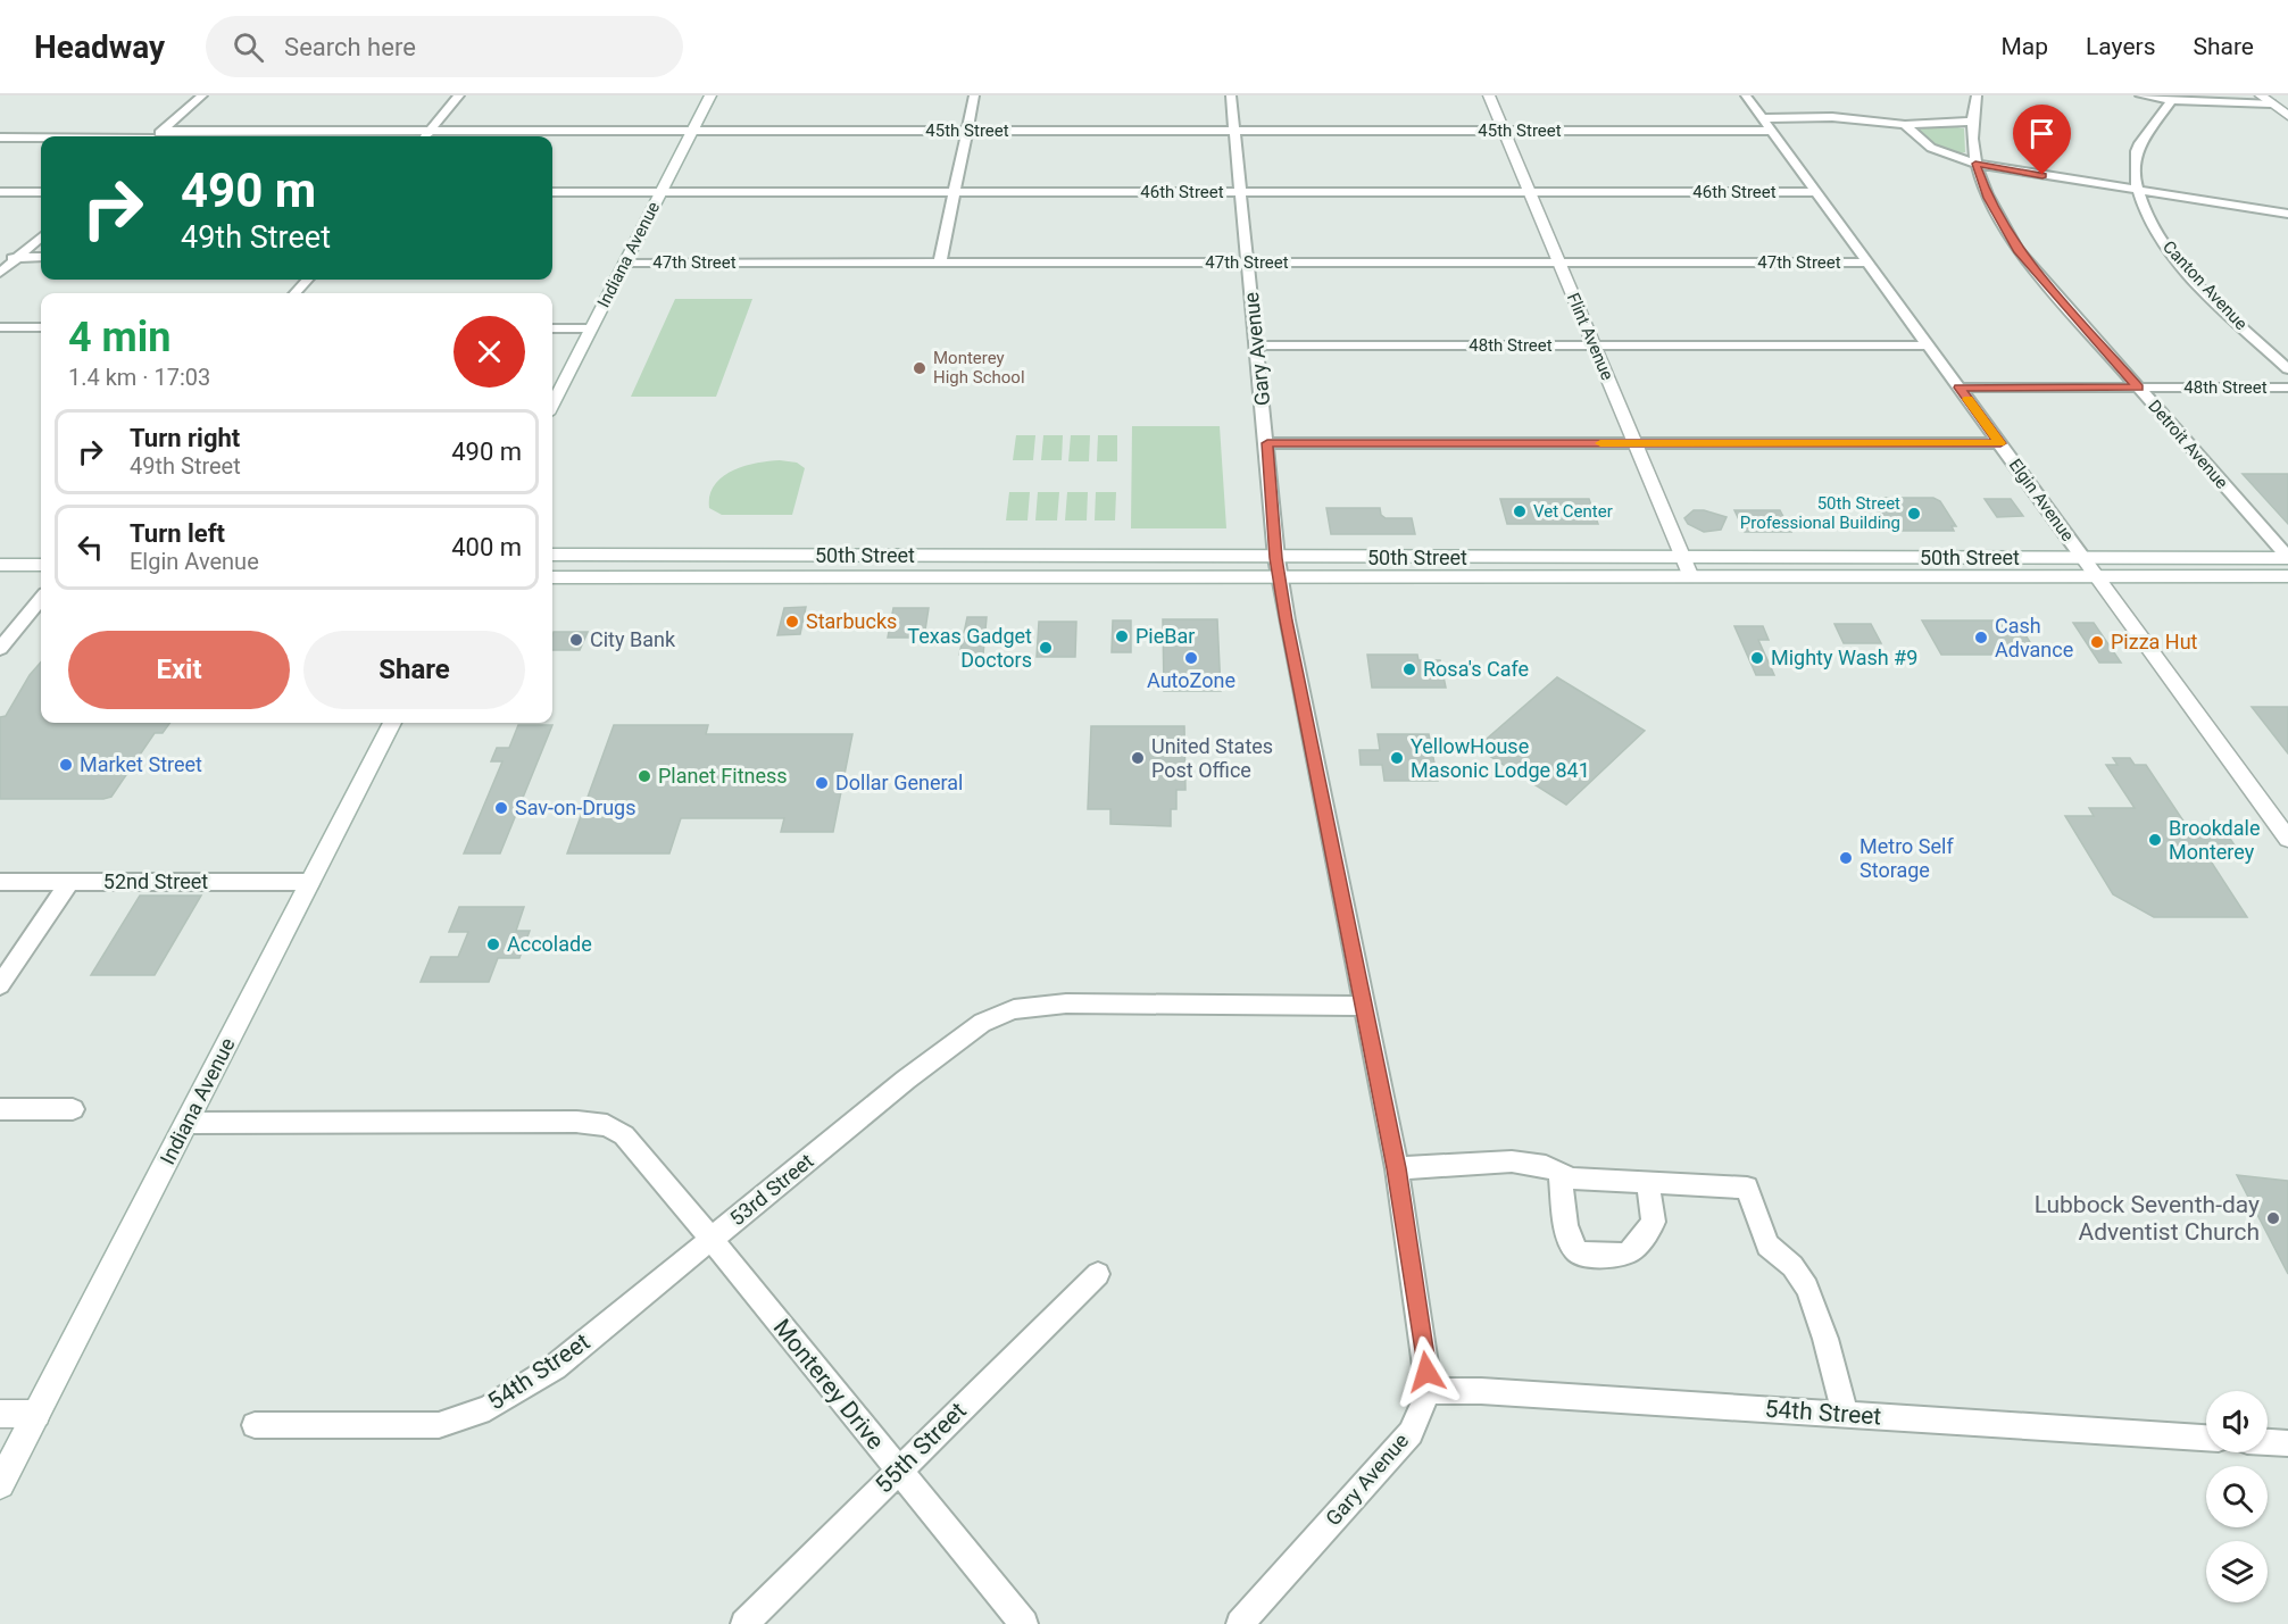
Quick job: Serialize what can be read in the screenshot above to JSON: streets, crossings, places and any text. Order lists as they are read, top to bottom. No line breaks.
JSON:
{"streets":{"main road":["Indiana Avenue","Flint Avenue","Elgin Avenue","50th Street"],"street":["45th Street","46th Street","47th Street","Canton Avenue","48th Street","Gary Avenue","Detroit Avenue","52nd Street","53rd Street","54th Street","Monterey Drive","55th Street"]},"crossings":[["45th Street","Indiana Avenue"],["45th Street","Flint Avenue"],["45th Street","Gary Avenue"],["45th Street","Elgin Avenue"],["46th Street","Indiana Avenue"],["46th Street","Flint Avenue"],["46th Street","Gary Avenue"],["46th Street","Elgin Avenue"],["Indiana Avenue","47th Street"],["Indiana Avenue","52nd Street"],["Indiana Avenue","53rd Street"],["47th Street","Flint Avenue"],["47th Street","Gary Avenue"],["47th Street","Elgin Avenue"],["Flint Avenue","48th Street"],["Flint Avenue","50th Street"],["48th Street","Gary Avenue"],["48th Street","Detroit Avenue"],["48th Street","Elgin Avenue"],["Gary Avenue","50th Street"],["Gary Avenue","53rd Street"],["Gary Avenue","54th Street"],["Detroit Avenue","50th Street"],["Elgin Avenue","50th Street"],["53rd Street","54th Street"],["53rd Street","Monterey Drive"],["54th Street","Monterey Drive"],["Monterey Drive","55th Street"]],"places":["Monterey High School","Vet Center","50th Street Professional Building","Starbucks","PieBar","Cash Advance","City Bank","Pizza Hut","Texas Gadget Doctors","AutoZone","Mighty Wash #9","Rosa's Cafe","United States Post Office","YellowHouse Masonic Lodge 841","Market Street","Planet Fitness","Dollar General","Sav-on-Drugs","Brookdale Monterey","Metro Self Storage","Accolade","Lubbock Seventh-day Adventist Church"],"page":{"header":"Headway","search":"Search here","nav":["Map","Layers","Share"],"turn":["490 m","49th Street"],"heading":["4 min","1.4 km · 17:03"],"list":[{"name":"Turn right","note":"49th Street","value":"490 m"},{"name":"Turn left","note":"Elgin Avenue","value":"400 m"}],"buttons":["Exit","Share"]}}
